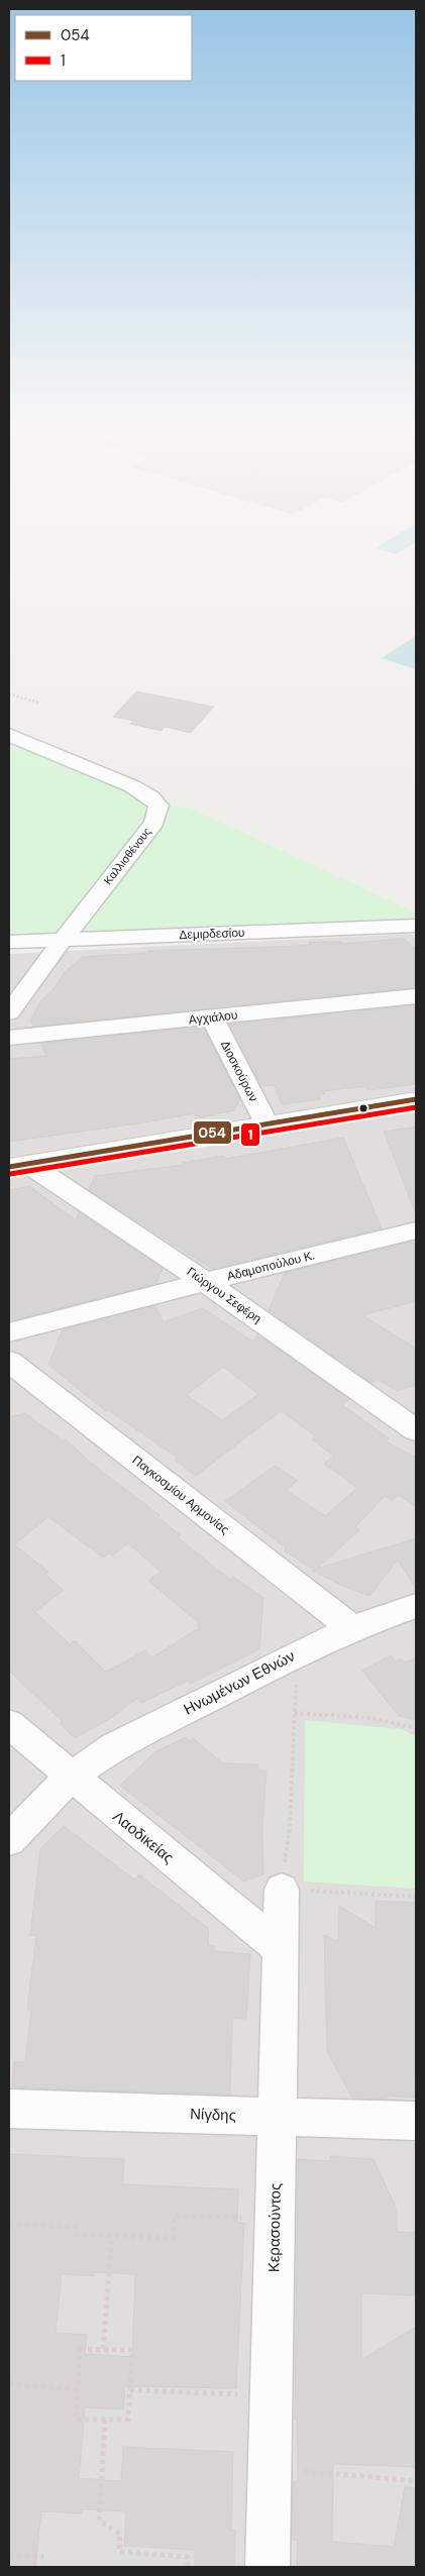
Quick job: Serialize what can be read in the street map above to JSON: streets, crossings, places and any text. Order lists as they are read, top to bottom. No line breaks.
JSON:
{"streets":{"street":["Καλλισθένους","Δεμιρδεσίου","Αγχιάλου","Διοσκούρων","Αδαμοπούλου Κ.","Γιώργου Σεφέρη","Παγκοσμίου Αρμονίας","Ηνωμένων Εθνών","Λαοδικείας","Νίγδης","Κερασούντος"]},"crossings":[["Καλλισθένους","Δεμιρδεσίου"],["Αγχιάλου","Διοσκούρων"],["Αδαμοπούλου Κ.","Γιώργου Σεφέρη"],["Παγκοσμίου Αρμονίας","Ηνωμένων Εθνών"],["Ηνωμένων Εθνών","Λαοδικείας"],["Λαοδικείας","Κερασούντος"],["Νίγδης","Κερασούντος"]],"lines":["transit line 054","transit line 1"],"legend":["054","1"]}
